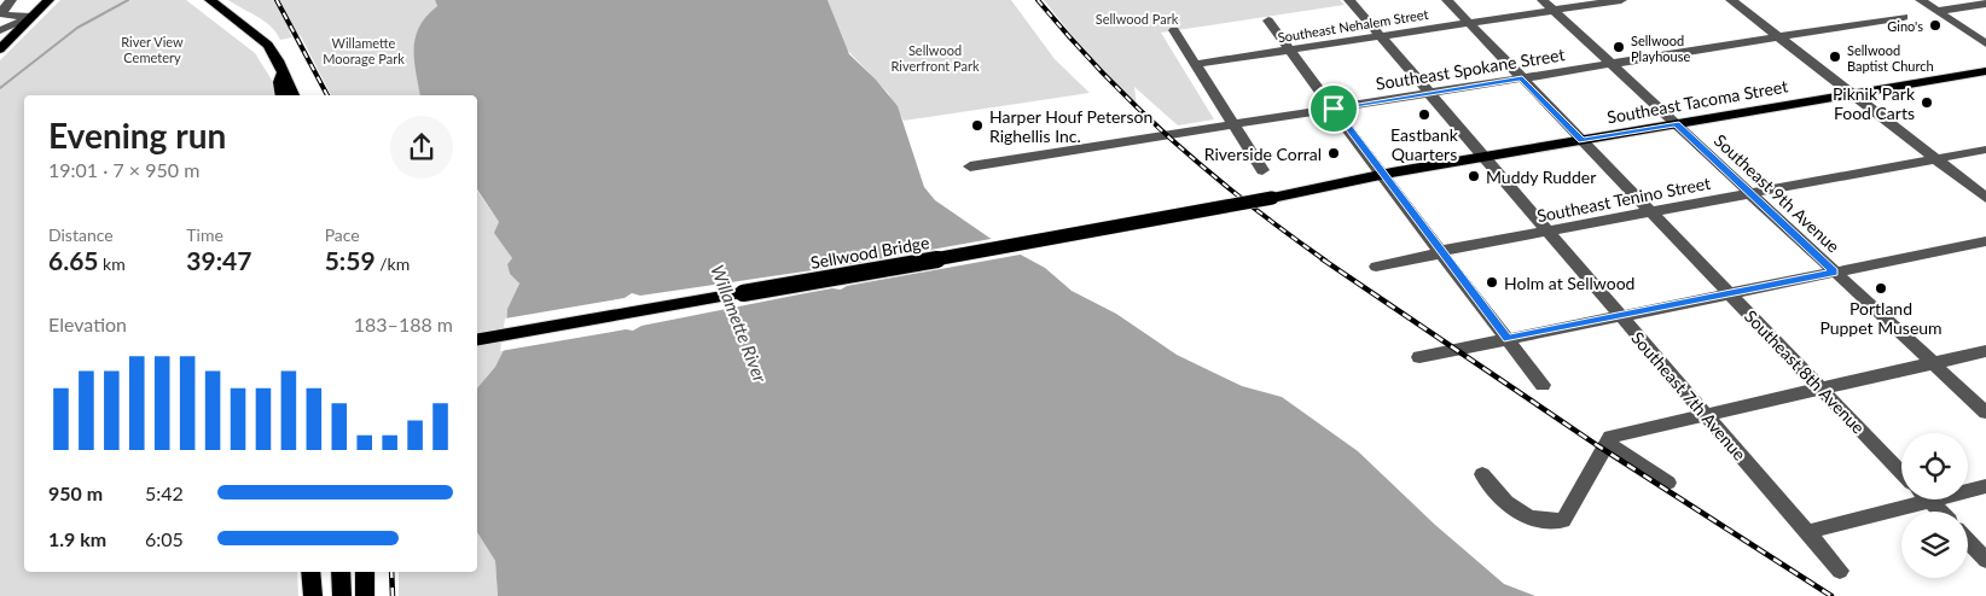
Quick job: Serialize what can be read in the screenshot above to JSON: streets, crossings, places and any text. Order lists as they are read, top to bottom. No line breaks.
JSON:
{"streets":{"main road":["Southeast Tacoma Street","Sellwood Bridge"],"street":["Southeast Nehalem Street","Southeast Spokane Street","Southeast 9th Avenue","Southeast Tenino Street","Southeast 8th Avenue","Southeast 7th Avenue"]},"crossings":[["Southeast Nehalem Street","Southeast 9th Avenue"],["Southeast Nehalem Street","Southeast 8th Avenue"],["Southeast Nehalem Street","Southeast 7th Avenue"],["Southeast Spokane Street","Southeast 9th Avenue"],["Southeast Spokane Street","Southeast 8th Avenue"],["Southeast Spokane Street","Southeast 7th Avenue"],["Southeast Tacoma Street","Southeast 9th Avenue"],["Southeast Tacoma Street","Sellwood Bridge"],["Southeast Tacoma Street","Southeast 8th Avenue"],["Southeast Tacoma Street","Southeast 7th Avenue"],["Southeast 9th Avenue","Southeast Tenino Street"],["Southeast Tenino Street","Southeast 8th Avenue"],["Southeast Tenino Street","Southeast 7th Avenue"]],"water":["Willamette River"],"parks":["Sellwood Park","River View Cemetery","Willamette Moorage Park","Sellwood Riverfront Park"],"places":["Gino's","Sellwood Playhouse","Sellwood Baptist Church","Piknik Park Food Carts","Eastbank Quarters","Harper Houf Peterson Righellis Inc.","Riverside Corral","Muddy Rudder","Holm at Sellwood","Portland Puppet Museum"],"page":{"heading":["Evening run","19:01 · 7 × 950 m"],"stats":[["Distance","6.65 km"],["Time","39:47"],["Pace","5:59 /km"]],"chart":["Elevation","183–188 m"],"list":[{"name":"950 m","note":"5:42"},{"name":"1.9 km","note":"6:05"}]}}
